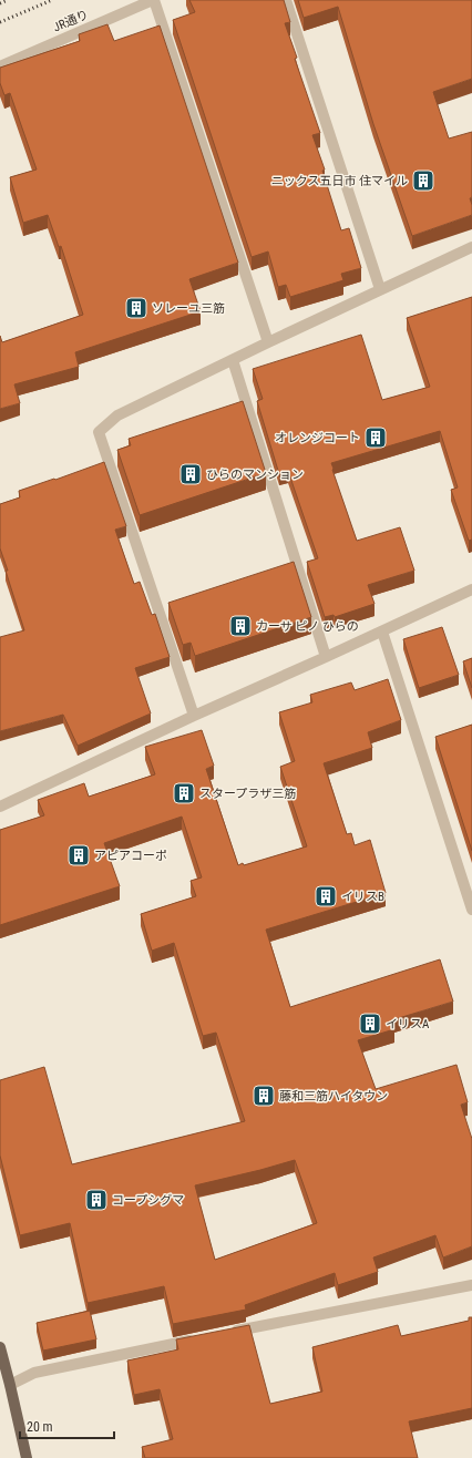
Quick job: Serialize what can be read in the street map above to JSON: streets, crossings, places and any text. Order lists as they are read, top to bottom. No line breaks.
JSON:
{"streets":{"street":["JR通り"]},"places":{"building":["ニックス五日市 住マイル","ソレーユ三筋","オレンジコート","ひらのマンション","カーサ ピノ ひらの","スタープラザ三筋","アピアコーポ","イリスB","イリスA","藤和三筋ハイタウン","コープシグマ"]},"scale_bar":"20 m"}
